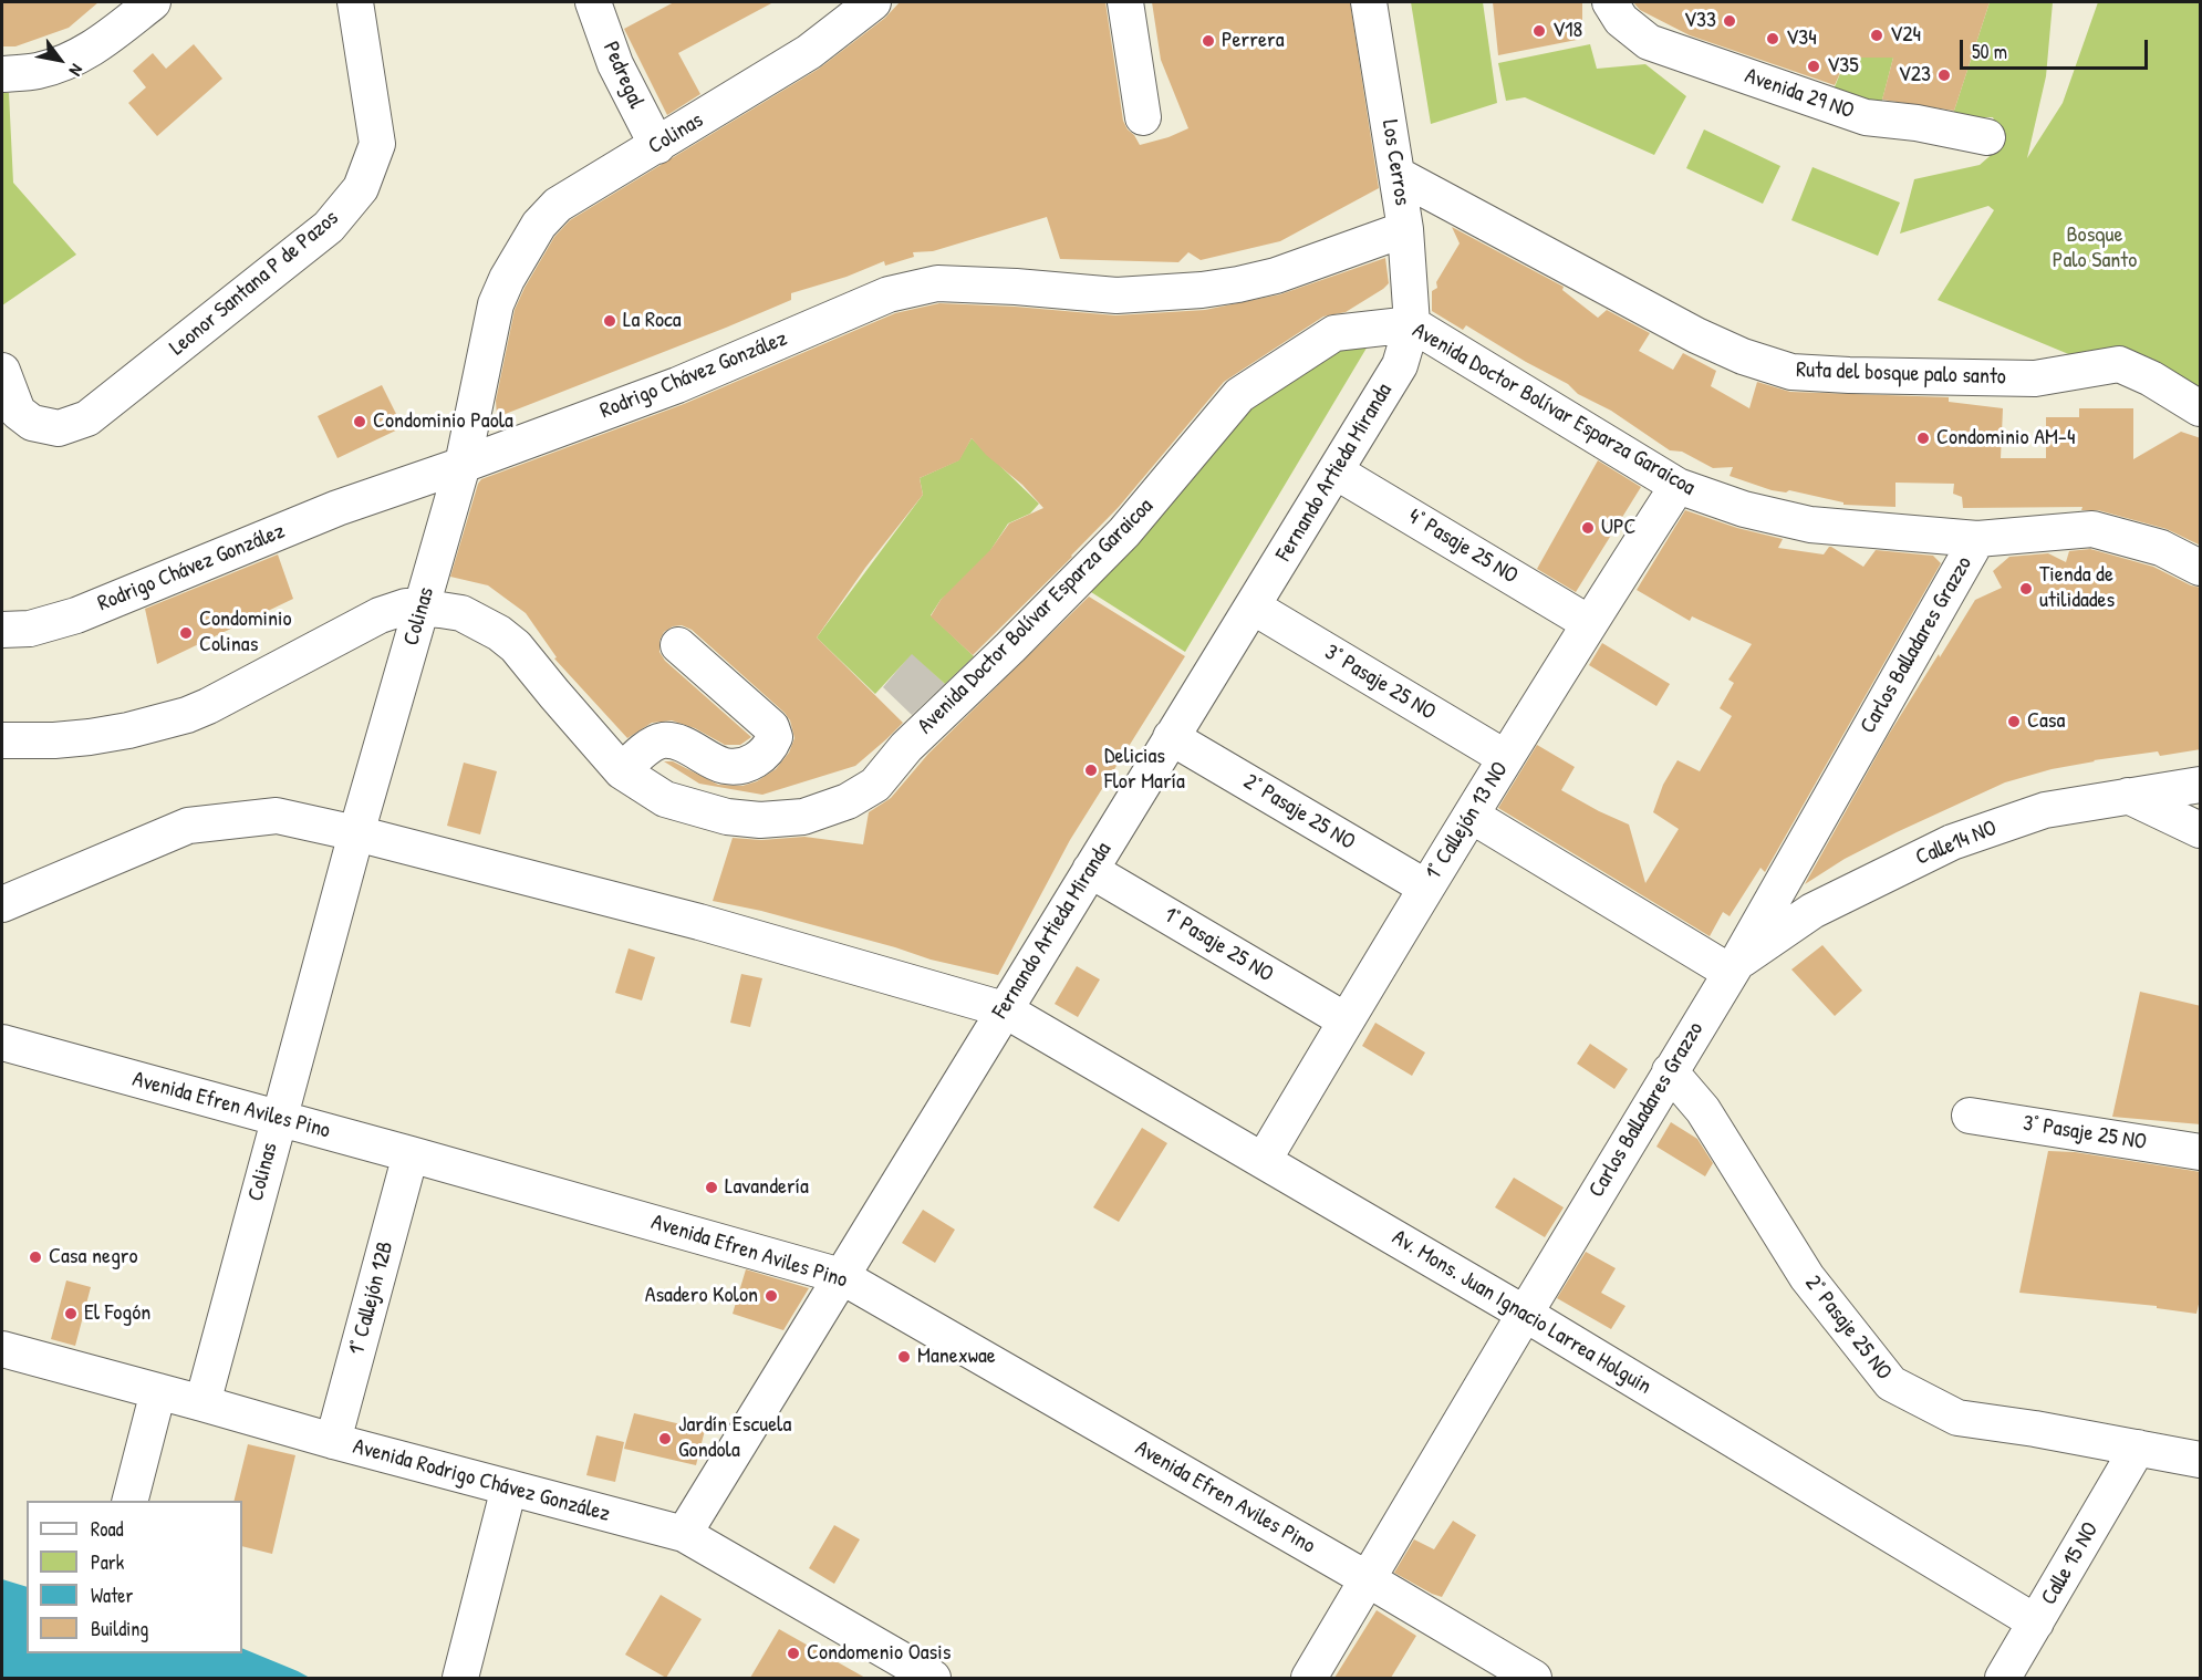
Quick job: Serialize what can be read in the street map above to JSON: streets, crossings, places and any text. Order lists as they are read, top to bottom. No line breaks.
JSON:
{"streets":{"street":["Pedregal","Avenida 29 NO","Colinas","Los Cerros","Leonor Santana P de Pazos","Ruta del bosque palo santo","Rodrigo Chávez González","Avenida Doctor Bolívar Esparza Garaicoa","Fernando Artieda Miranda","4° Pasaje 25 NO","Carlos Balladares Grazzo","3° Pasaje 25 NO","2° Pasaje 25 NO","1° Callejón 13 NO","Calle14 NO","1° Pasaje 25 NO","Avenida Efren Aviles Pino","1° Callejón 12B","Av. Mons. Juan Ignacio Larrea Holguin","Avenida Rodrigo Chávez González","Calle 15 NO"]},"crossings":[["Pedregal","Colinas"],["Colinas","Rodrigo Chávez González"],["Colinas","Avenida Doctor Bolívar Esparza Garaicoa"],["Colinas","Avenida Efren Aviles Pino"],["Colinas","Av. Mons. Juan Ignacio Larrea Holguin"],["Colinas","Avenida Rodrigo Chávez González"],["Los Cerros","Ruta del bosque palo santo"],["Los Cerros","Rodrigo Chávez González"],["Los Cerros","Avenida Doctor Bolívar Esparza Garaicoa"],["Los Cerros","Fernando Artieda Miranda"],["Avenida Doctor Bolívar Esparza Garaicoa","Fernando Artieda Miranda"],["Avenida Doctor Bolívar Esparza Garaicoa","Carlos Balladares Grazzo"],["Avenida Doctor Bolívar Esparza Garaicoa","1° Callejón 13 NO"],["Fernando Artieda Miranda","4° Pasaje 25 NO"],["Fernando Artieda Miranda","3° Pasaje 25 NO"],["Fernando Artieda Miranda","2° Pasaje 25 NO"],["Fernando Artieda Miranda","1° Pasaje 25 NO"],["Fernando Artieda Miranda","Avenida Efren Aviles Pino"],["Fernando Artieda Miranda","Av. Mons. Juan Ignacio Larrea Holguin"],["Fernando Artieda Miranda","Avenida Rodrigo Chávez González"],["4° Pasaje 25 NO","1° Callejón 13 NO"],["Carlos Balladares Grazzo","2° Pasaje 25 NO"],["Carlos Balladares Grazzo","Calle14 NO"],["Carlos Balladares Grazzo","Avenida Efren Aviles Pino"],["Carlos Balladares Grazzo","Av. Mons. Juan Ignacio Larrea Holguin"],["3° Pasaje 25 NO","1° Callejón 13 NO"],["2° Pasaje 25 NO","1° Callejón 13 NO"],["2° Pasaje 25 NO","Calle 15 NO"],["1° Callejón 13 NO","1° Pasaje 25 NO"],["1° Callejón 13 NO","Av. Mons. Juan Ignacio Larrea Holguin"],["Avenida Efren Aviles Pino","1° Callejón 12B"],["1° Callejón 12B","Avenida Rodrigo Chávez González"],["Av. Mons. Juan Ignacio Larrea Holguin","Calle 15 NO"]],"parks":["Bosque Palo Santo"],"places":["V33","V18","V24","V34","Perrera","V35","V23","La Roca","Condominio Paola","Condominio AM-4","UPC","Tienda de utilidades","Condominio Colinas","Casa","Delicias Flor María","Lavandería","Casa negro","Asadero Kolon","El Fogón","Manexwae","Jardín Escuela Gondola","Condomenio Oasis"],"legend":["Road","Park","Water","Building"],"scale_bar":"50 m","north":"bottom right"}
